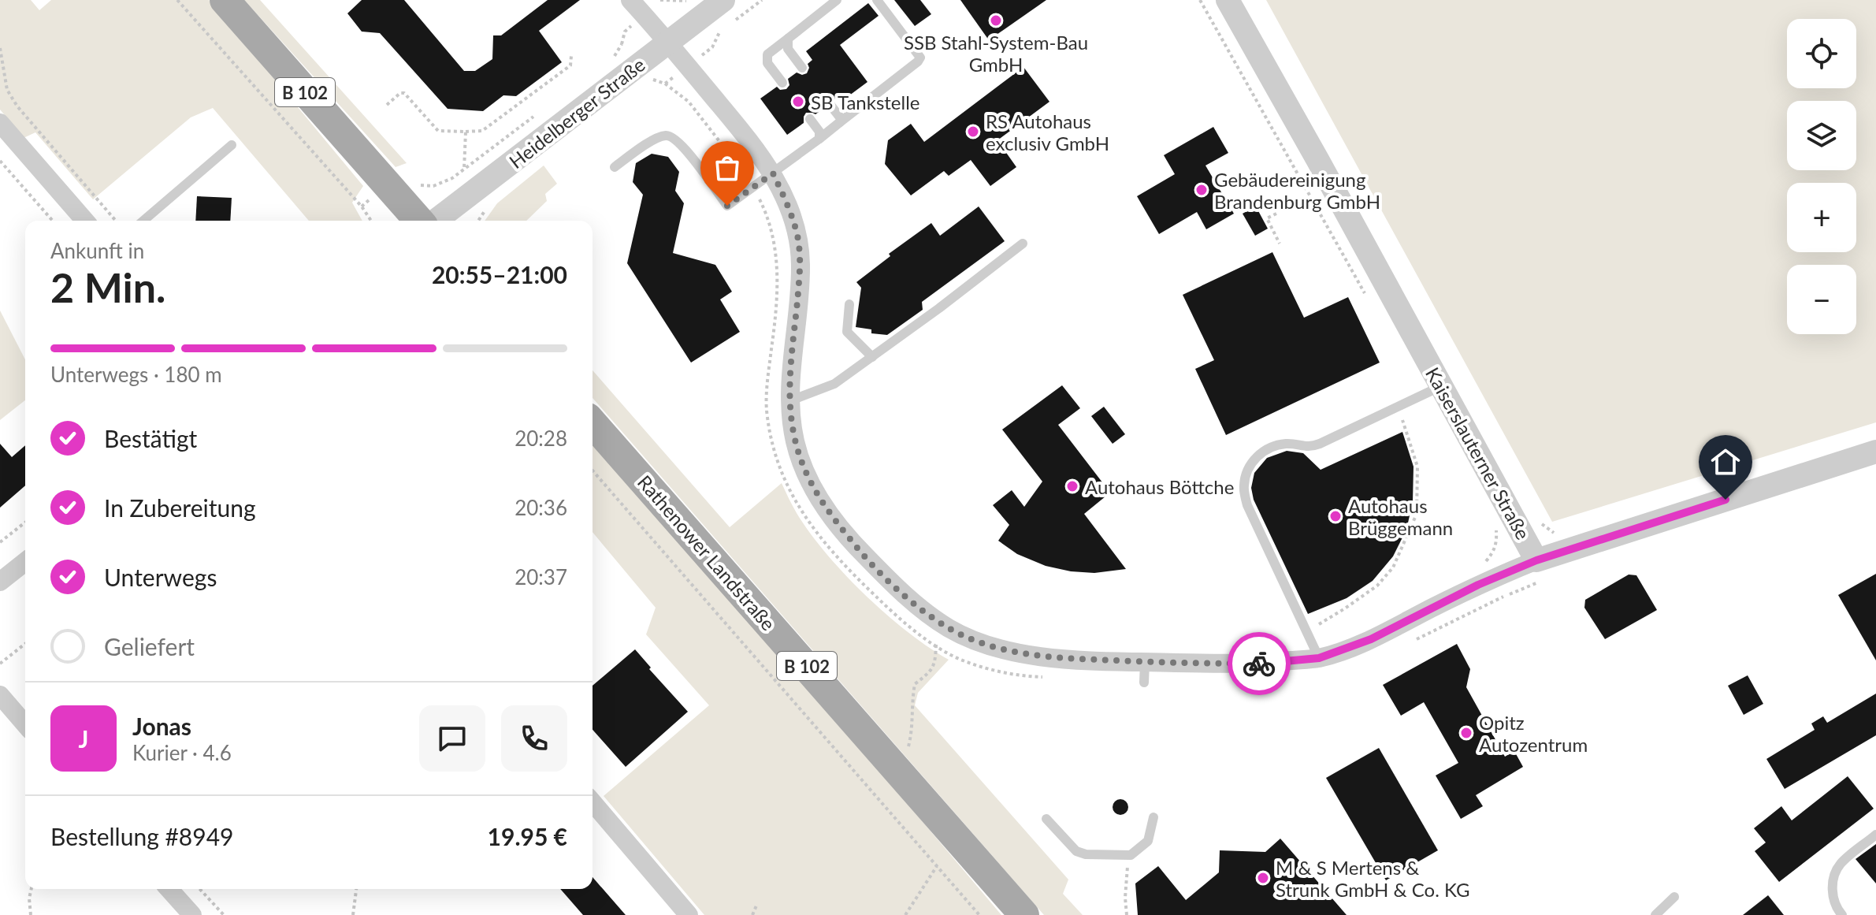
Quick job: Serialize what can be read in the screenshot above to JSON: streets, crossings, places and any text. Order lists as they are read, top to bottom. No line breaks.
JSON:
{"streets":{"main road":["B 102","Rathenower Landstraße"],"street":["Heidelberger Straße","Kaiserslauterner Straße"]},"crossings":[["Heidelberger Straße","Kaiserslauterner Straße"]],"places":["SSB Stahl-System-Bau GmbH","SB Tankstelle","RS Autohaus exclusiv GmbH","Gebäudereinigung Brandenburg GmbH","Autohaus Böttche","Autohaus Brüggemann","Opitz Autozentrum","M & S Mertens & Strunk GmbH & Co. KG"],"page":{"map_buttons":["+","−"],"heading":["2 Min.","Ankunft in","20:55–21:00"],"panel":["Jonas","Kurier · 4.6","Bestellung #8949","19.95 €"],"bar":"Unterwegs · 180 m","list":[["Bestätigt","20:28"],["In Zubereitung","20:36"],["Unterwegs","20:37"],"Geliefert"],"round":"J"}}
